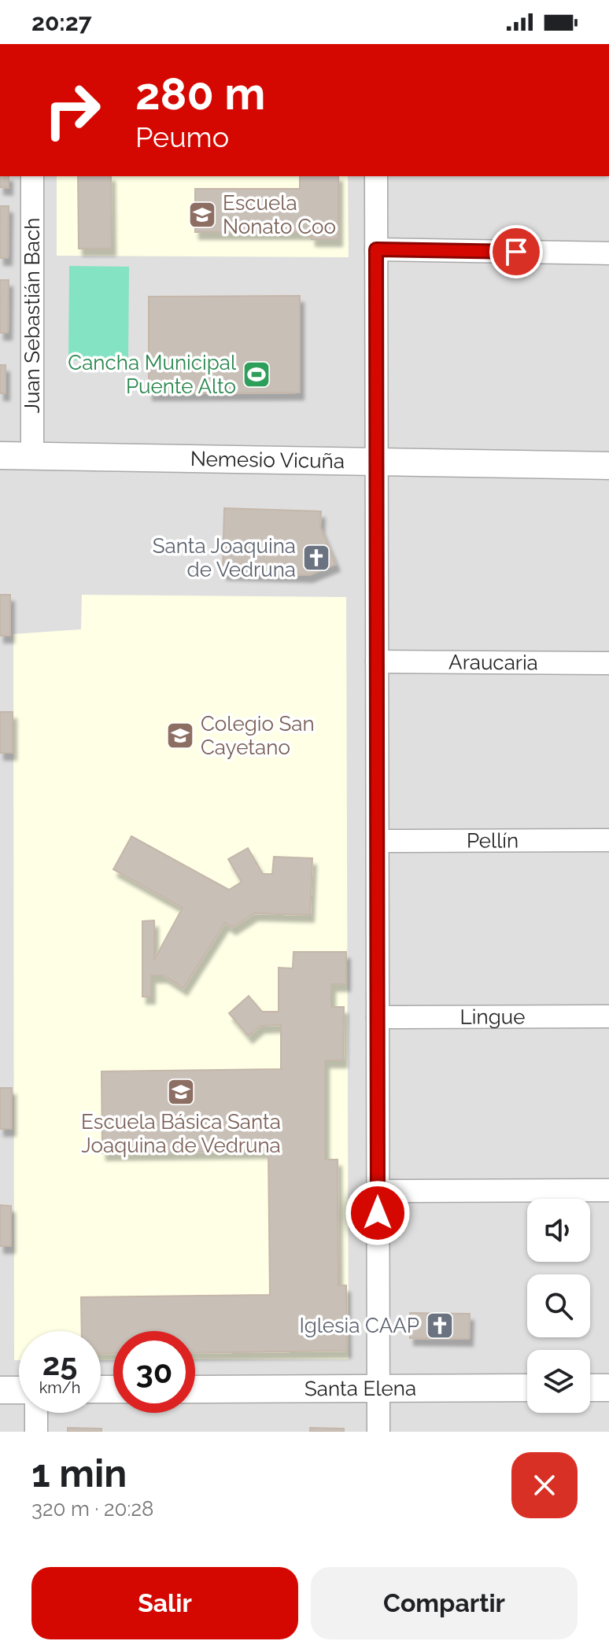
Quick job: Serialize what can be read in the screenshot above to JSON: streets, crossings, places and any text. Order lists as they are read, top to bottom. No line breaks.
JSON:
{"streets":{"street":["Juan Sebastián Bach","Nemesio Vicuña","Araucaria","Pellín","Lingue","Santa Elena"]},"crossings":[["Juan Sebastián Bach","Nemesio Vicuña"]],"places":{"school or university":["Escuela Nonato Coo","Colegio San Cayetano","Escuela Básica Santa Joaquina de Vedruna"],"sports":["Cancha Municipal Puente Alto"],"church":["Santa Joaquina de Vedruna","Iglesia CAAP"]},"page":{"status":"20:27","turn":["280 m","Peumo"],"speed":"25 km/h","limit":"30","heading":["1 min","320 m · 20:28"],"buttons":["Salir","Compartir"]}}
